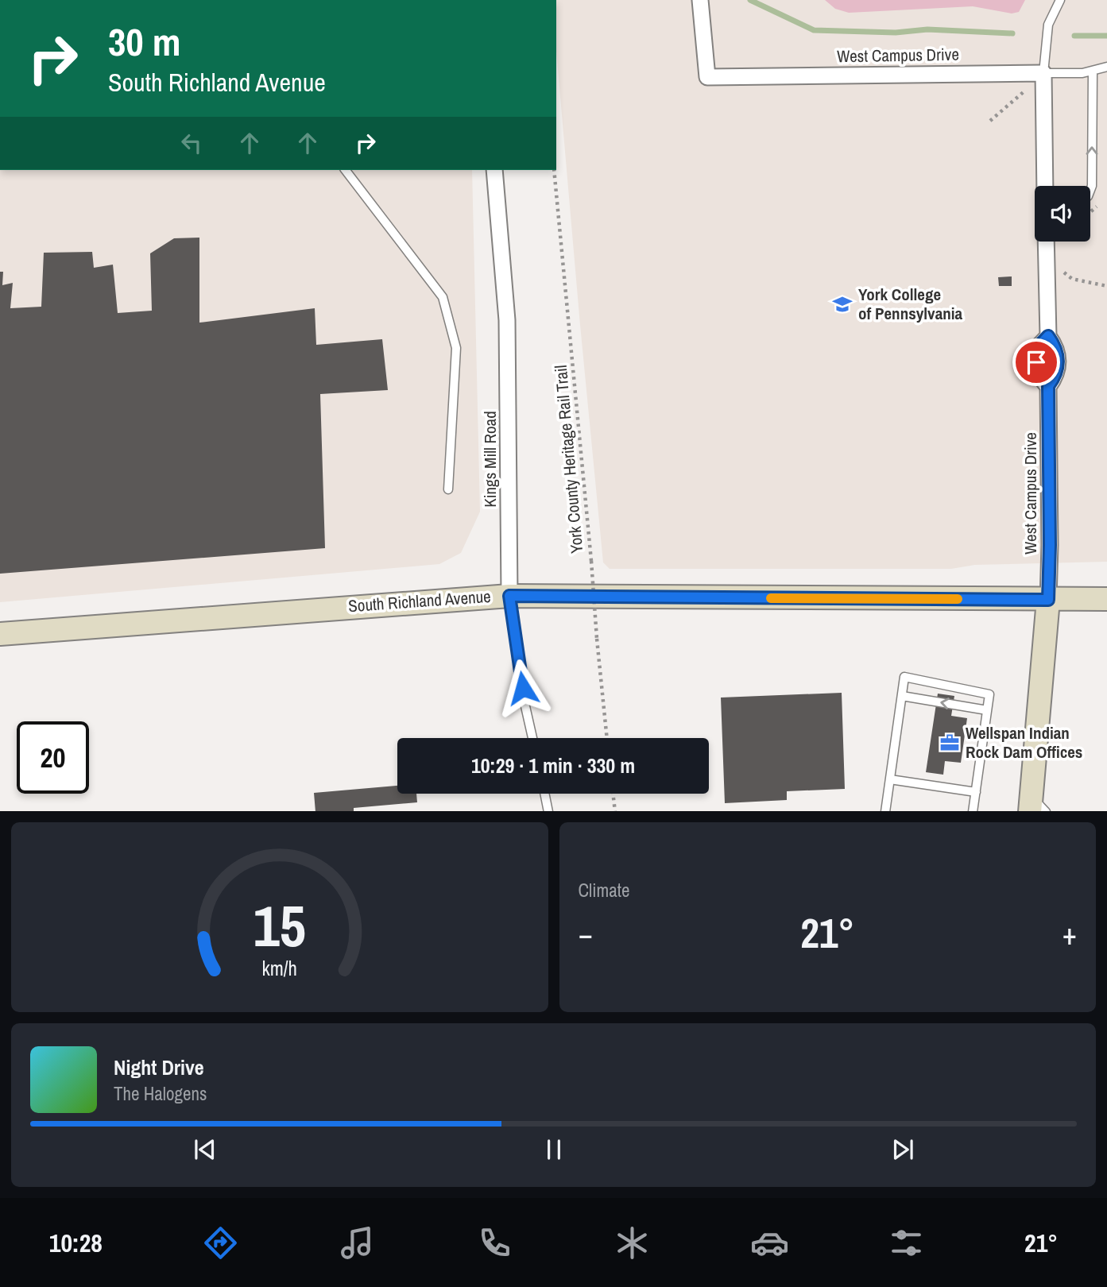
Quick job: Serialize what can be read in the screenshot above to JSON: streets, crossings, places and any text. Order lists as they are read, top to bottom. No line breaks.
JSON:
{"streets":{"main road":["South Richland Avenue"],"street":["West Campus Drive","Kings Mill Road"],"path":["York County Heritage Rail Trail"]},"crossings":[["West Campus Drive","South Richland Avenue"],["Kings Mill Road","South Richland Avenue"]],"places":{"school or university":["York College of Pennsylvania"],"office":["Wellspan Indian Rock Dam Offices"]},"page":{"turn":["30 m","South Richland Avenue"],"limit":"20","trip":"10:29 · 1 min · 330 m","tile":"Climate","heat":["−","21°","+"],"song":["Night Drive","The Halogens"],"tabs":["10:28","21°"],"gauge":["15","km/h"]}}
